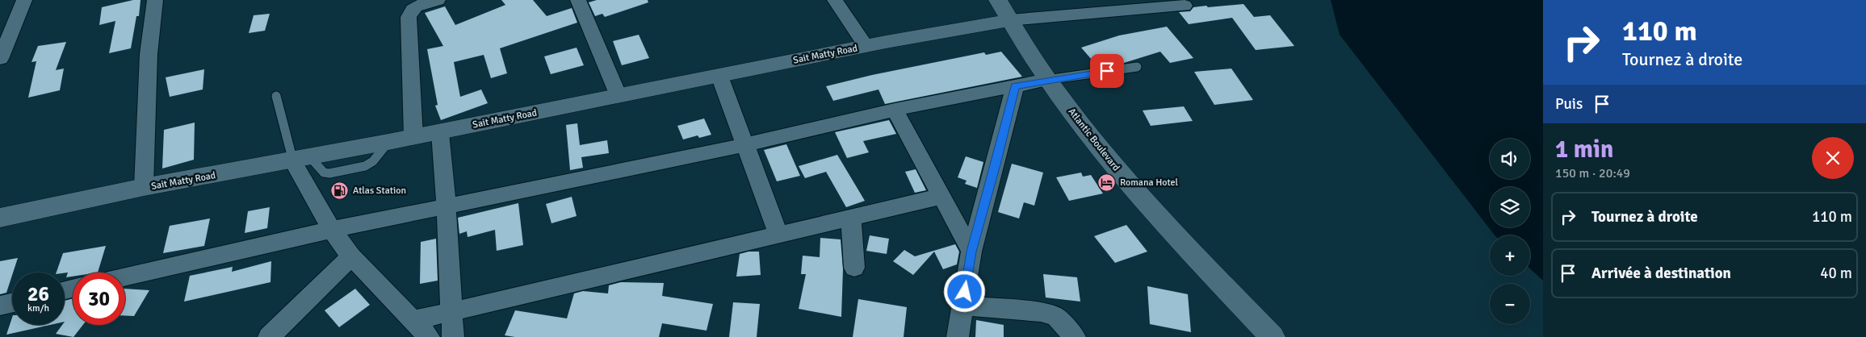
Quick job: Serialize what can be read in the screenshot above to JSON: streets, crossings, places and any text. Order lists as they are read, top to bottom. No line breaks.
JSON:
{"streets":{"street":["Sait Matty Road","Atlantic Boulevard"]},"crossings":[["Sait Matty Road","Atlantic Boulevard"]],"places":{"hotel":["Romana Hotel"],"fuel station":["Atlas Station"]},"page":{"turn":["110 m","Tournez à droite"],"then":"Puis","heading":["1 min","150 m · 20:49"],"map_buttons":["+","−"],"list":[{"name":"Tournez à droite","value":"110 m"},{"name":"Arrivée à destination","value":"40 m"}],"speed":"26 km/h","limit":"30"}}
